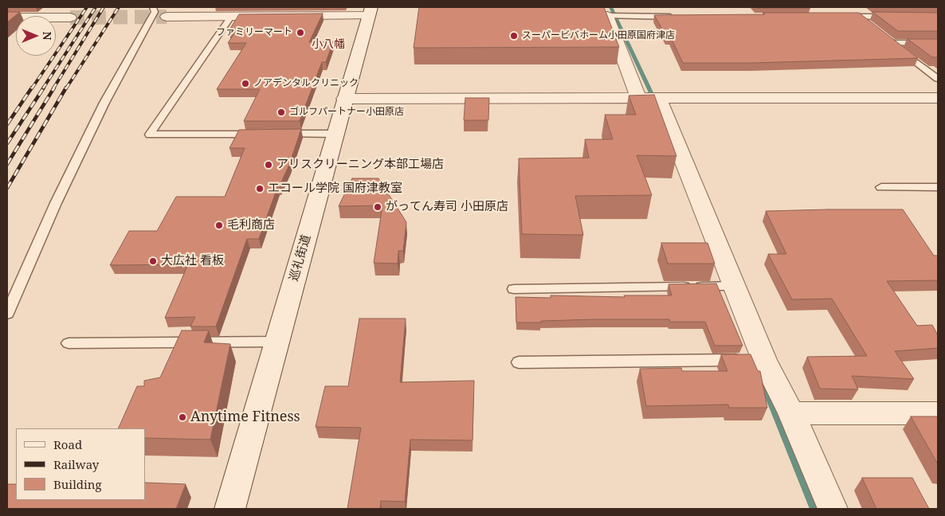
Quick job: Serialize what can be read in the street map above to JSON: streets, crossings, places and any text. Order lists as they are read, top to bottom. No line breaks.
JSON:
{"streets":{"street":["巡礼街道"]},"districts":["小八幡"],"places":["ファミリーマート","スーパービバホーム小田原国府津店","ノアデンタルクリニック","ゴルフパートナー小田原店","アリスクリーニング本部工場店","エコール学院 国府津教室","がってん寿司 小田原店","毛利商店","大広社 看板","Anytime Fitness"],"legend":["Road","Railway","Building"],"north":"right"}
